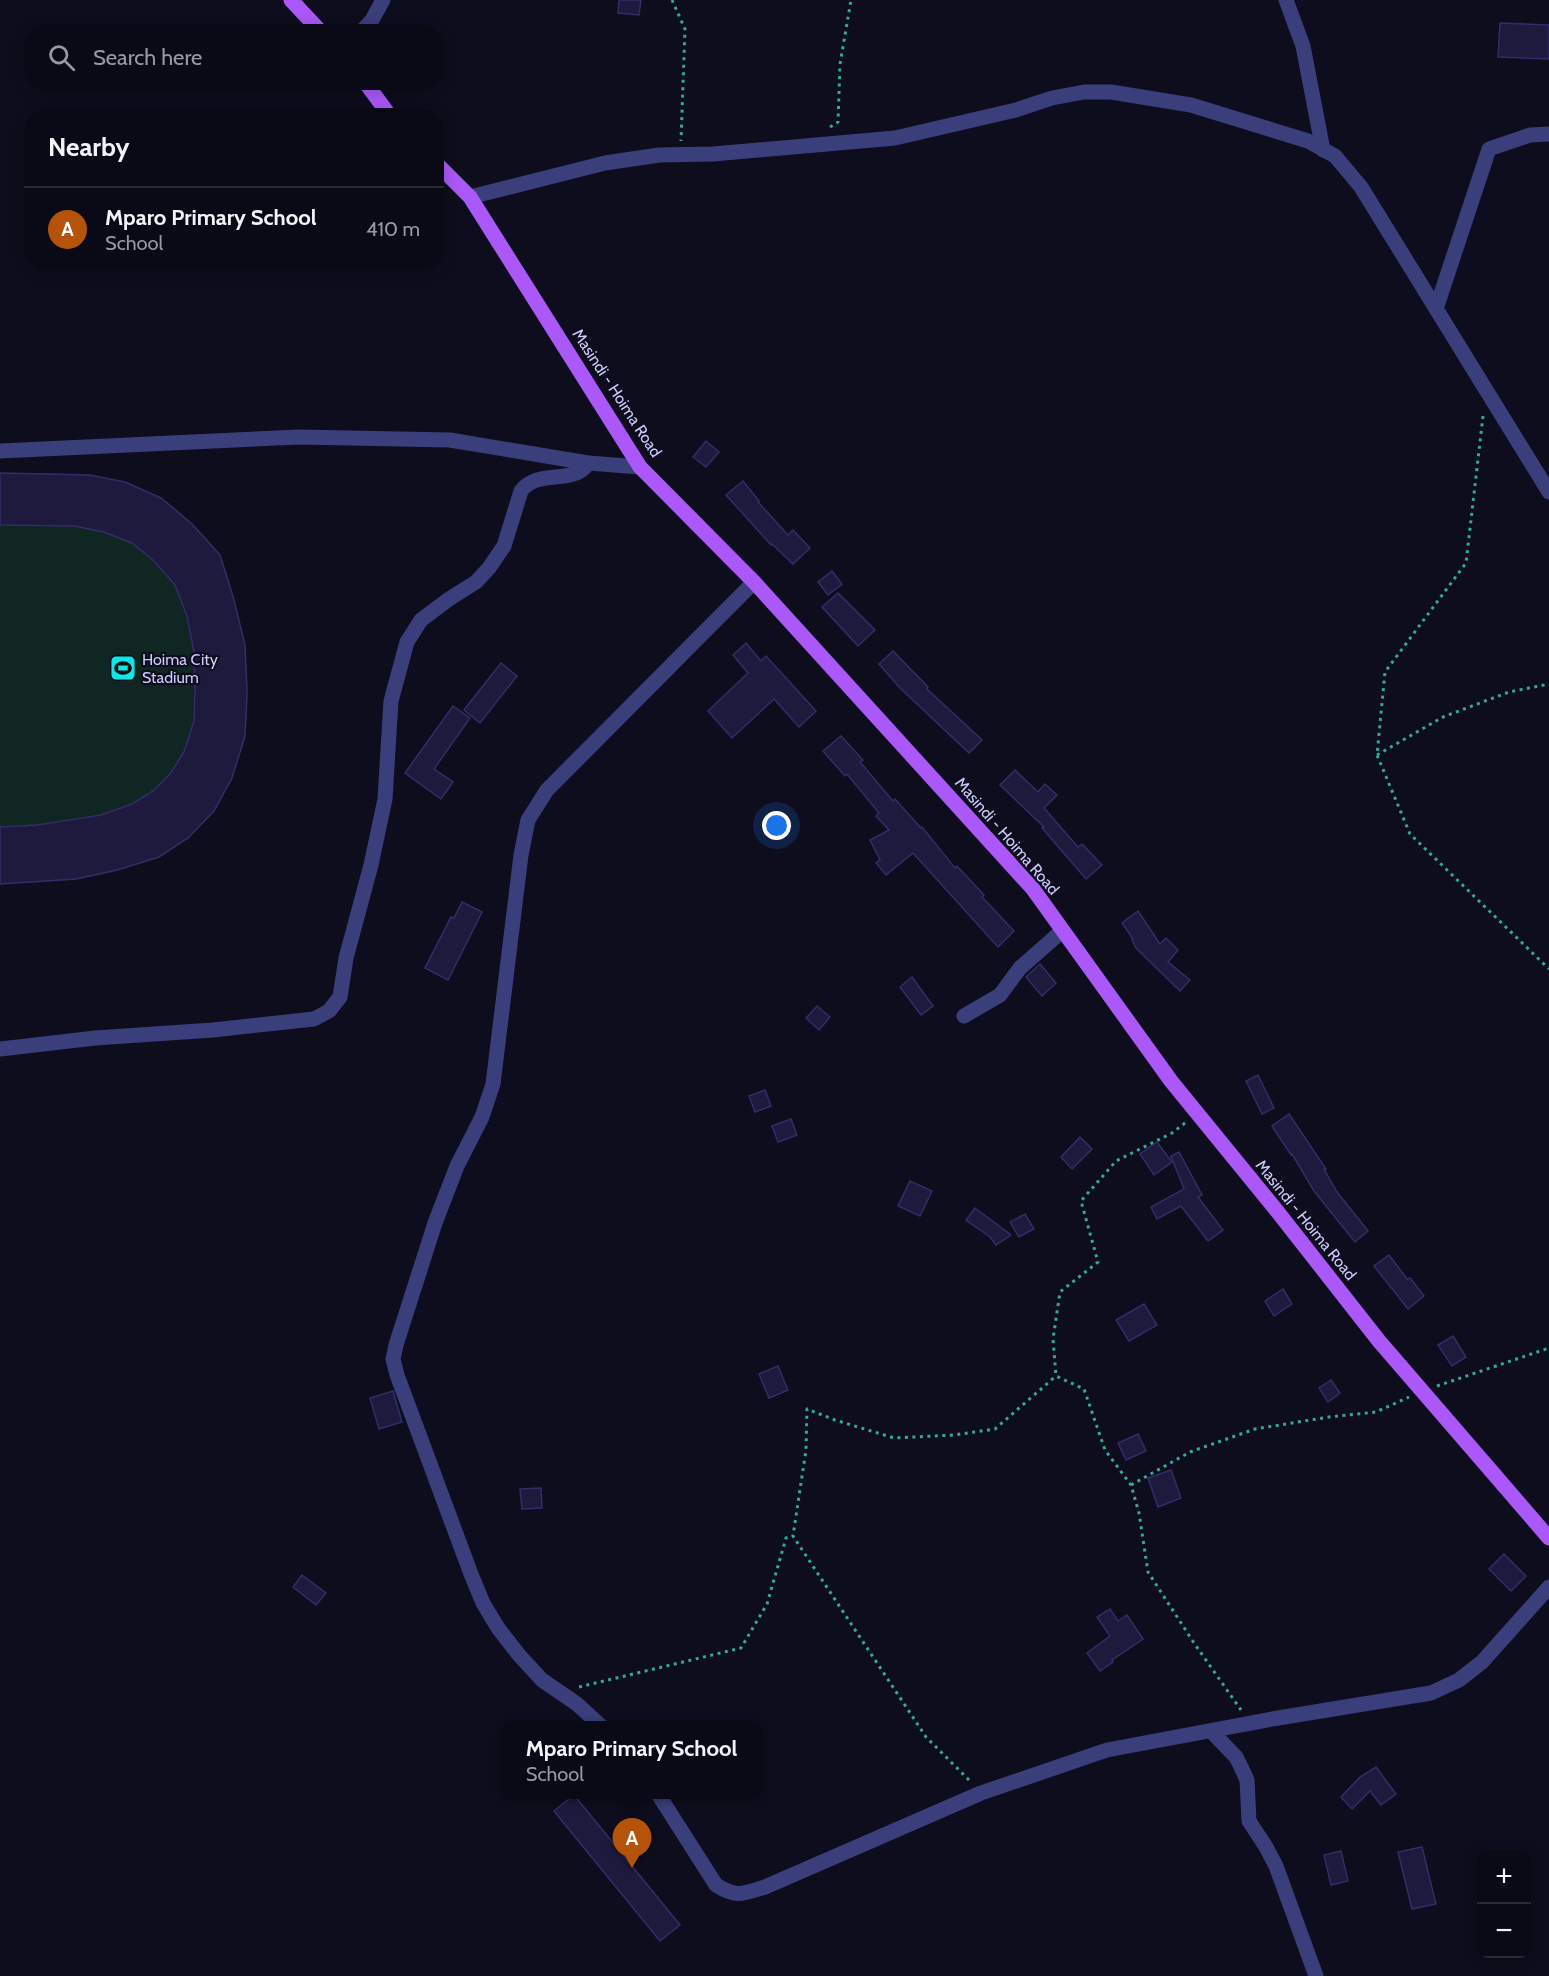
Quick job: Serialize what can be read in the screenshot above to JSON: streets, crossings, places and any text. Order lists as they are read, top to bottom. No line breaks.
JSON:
{"streets":{"main road":["Masindi - Hoima Road"]},"places":{"sports":["Hoima City Stadium"]},"page":{"search":"Search here","heading":"Nearby","list":[{"mark":"A","name":"Mparo Primary School","note":"School","value":"410 m"}],"popup":["Mparo Primary School","School"],"pins":"A","map_buttons":["+","−"]}}
